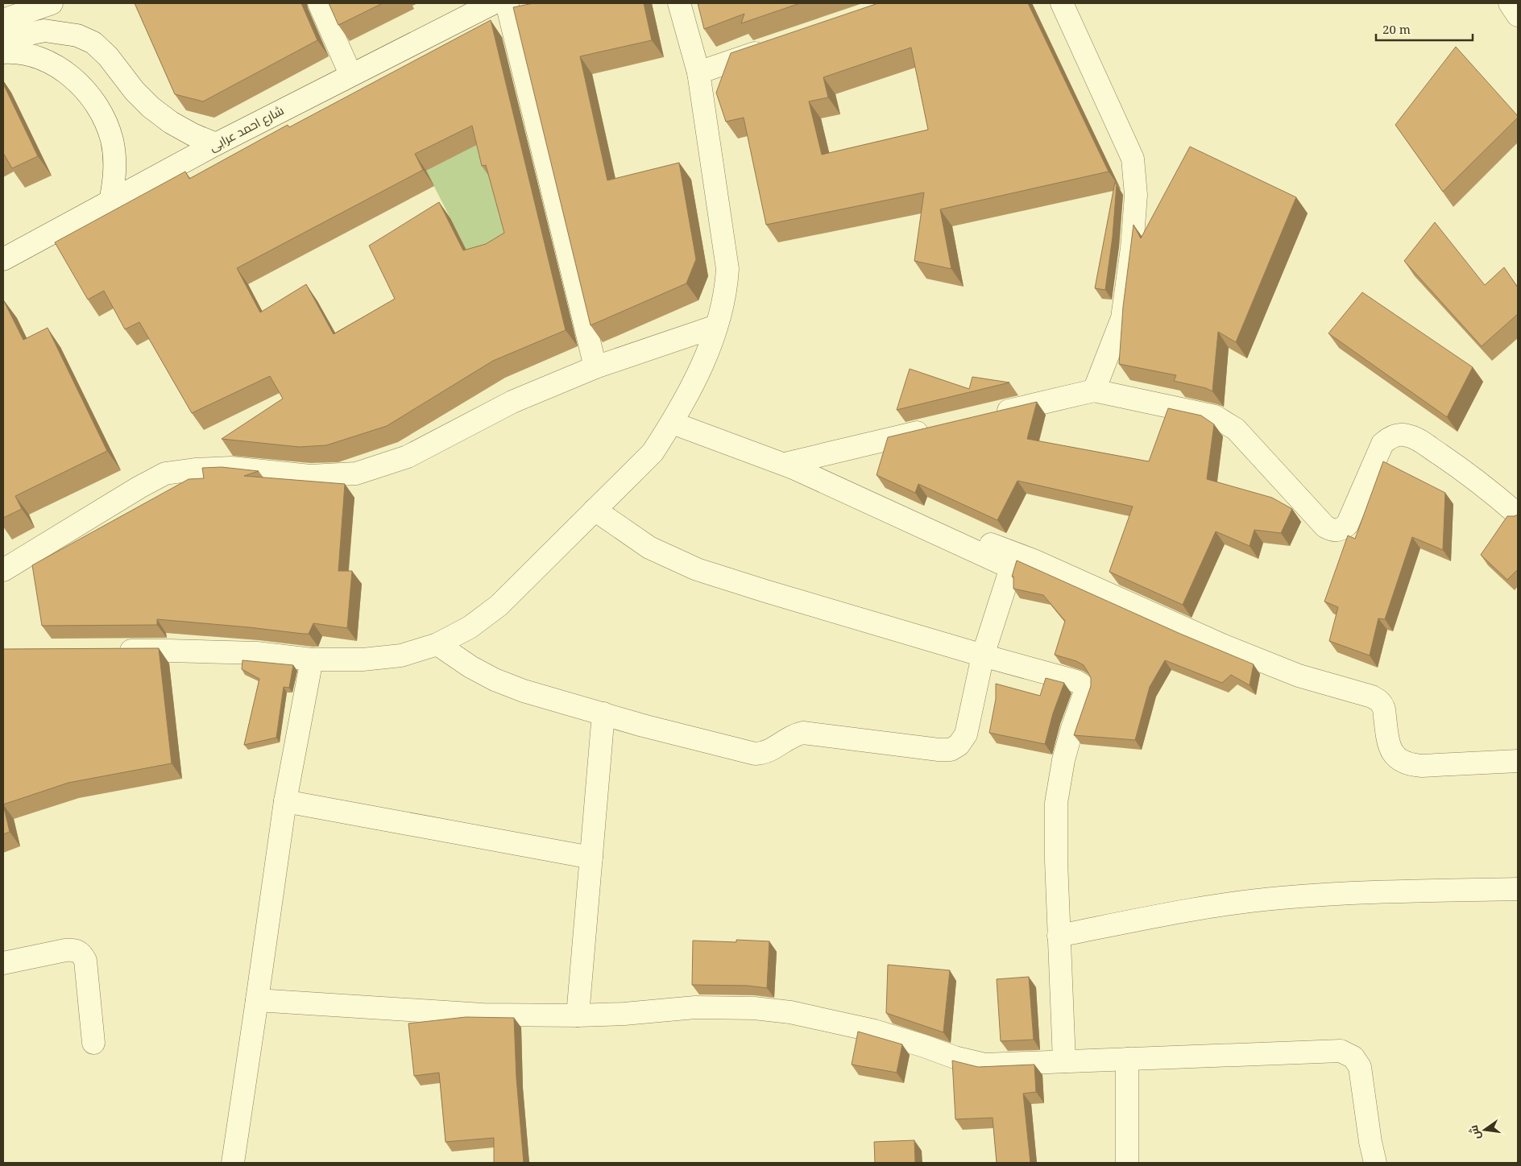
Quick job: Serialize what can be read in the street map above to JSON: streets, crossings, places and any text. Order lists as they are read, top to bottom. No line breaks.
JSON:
{"streets":{"street":["شارع احمد عرابى"]},"scale_bar":"20 m","north":"left"}
